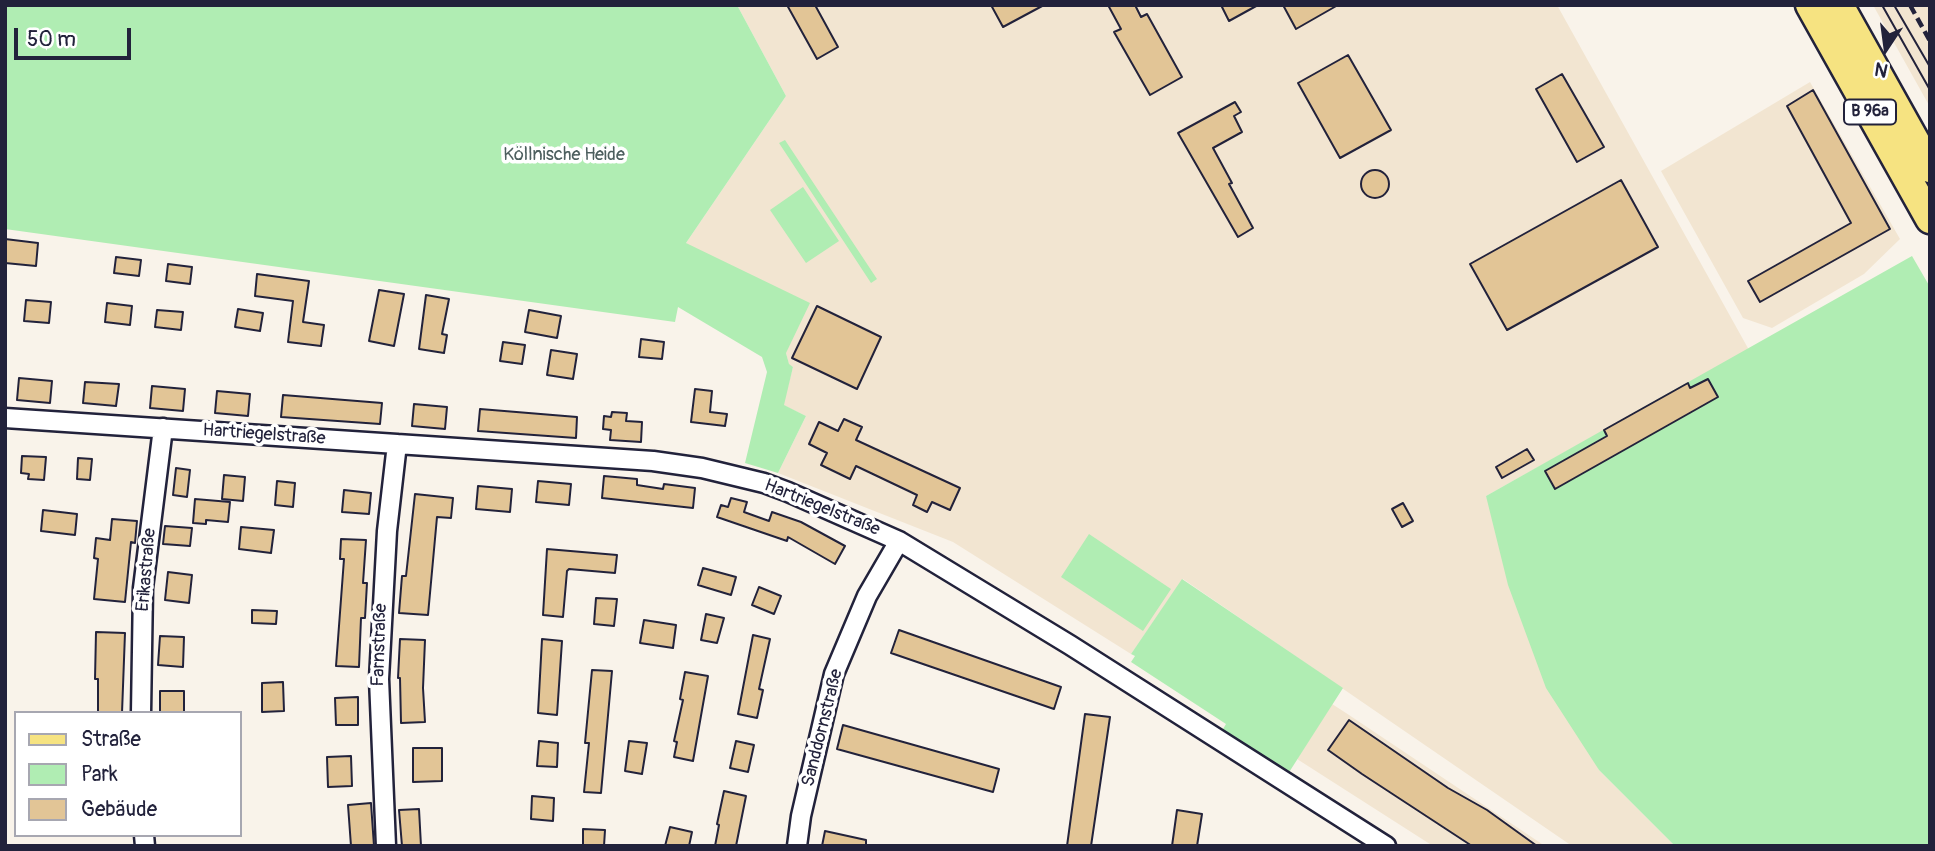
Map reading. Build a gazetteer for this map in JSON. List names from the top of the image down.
{
  "streets": {
    "main road": ["B 96a"],
    "street": [
      "Hartriegelstraße",
      "Erikastraße",
      "Farnstraße",
      "Sanddornstraße"
    ]
  },
  "crossings": [
    ["Hartriegelstraße", "Erikastraße"],
    ["Hartriegelstraße", "Farnstraße"],
    ["Hartriegelstraße", "Sanddornstraße"]
  ],
  "parks": ["Köllnische Heide"],
  "legend": ["Straße", "Park", "Gebäude"],
  "scale_bar": "50 m",
  "north": "bottom"
}
